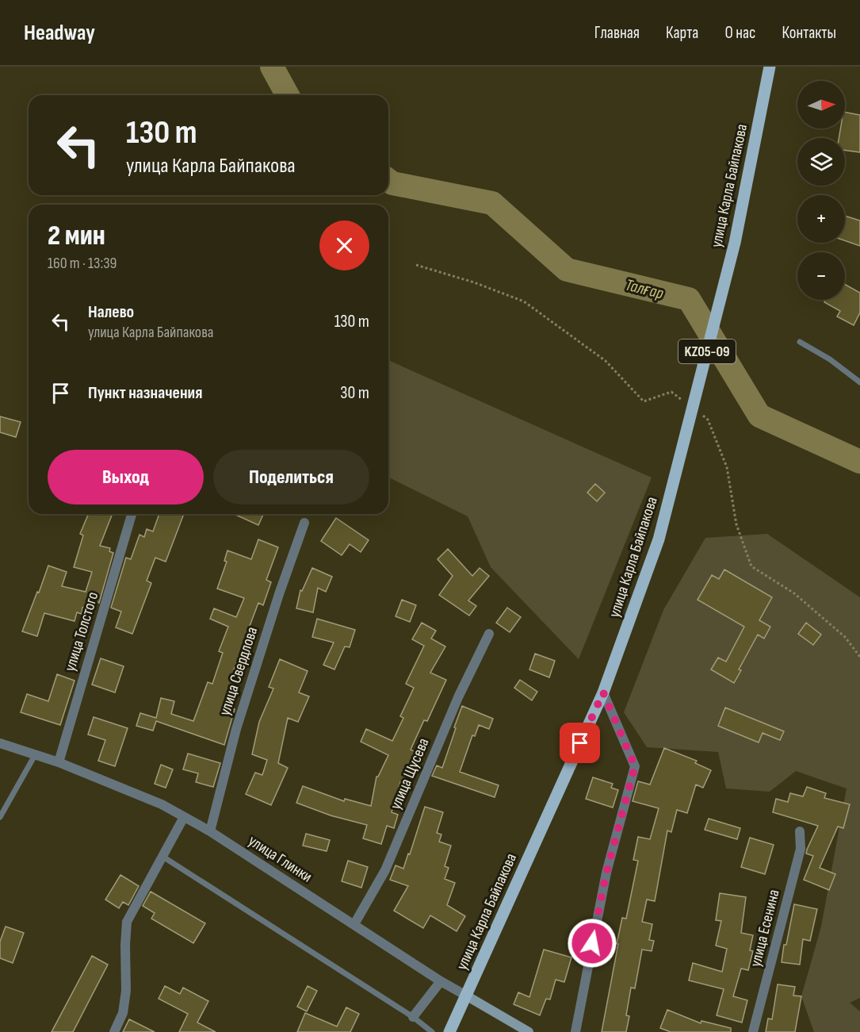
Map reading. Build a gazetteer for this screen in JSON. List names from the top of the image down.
{
  "streets": {
    "main road": ["улица Карла Байпакова", "KZ05-09", "улица Глинки"],
    "street": [
      "улица Толстого",
      "улица Свердлова",
      "улица Щусева",
      "улица Есенина"
    ]
  },
  "crossings": [
    ["улица Карла Байпакова", "улица Глинки"],
    ["улица Толстого", "улица Глинки"],
    ["улица Свердлова", "улица Глинки"],
    ["улица Щусева", "улица Глинки"]
  ],
  "water": ["Талғар"],
  "north": "right",
  "page": {
    "header": "Headway",
    "nav": [
      "Главная",
      "Карта",
      "О нас",
      "Контакты"
    ],
    "map_buttons": ["+", "−"],
    "turn": ["130 m", "улица Карла Байпакова"],
    "heading": ["2 мин", "160 m · 13:39"],
    "list": [
      {
        "name": "Налево",
        "note": "улица Карла Байпакова",
        "value": "130 m"
      },
      {
        "name": "Пункт назначения",
        "value": "30 m"
      }
    ],
    "buttons": ["Выход", "Поделиться"]
  }
}
